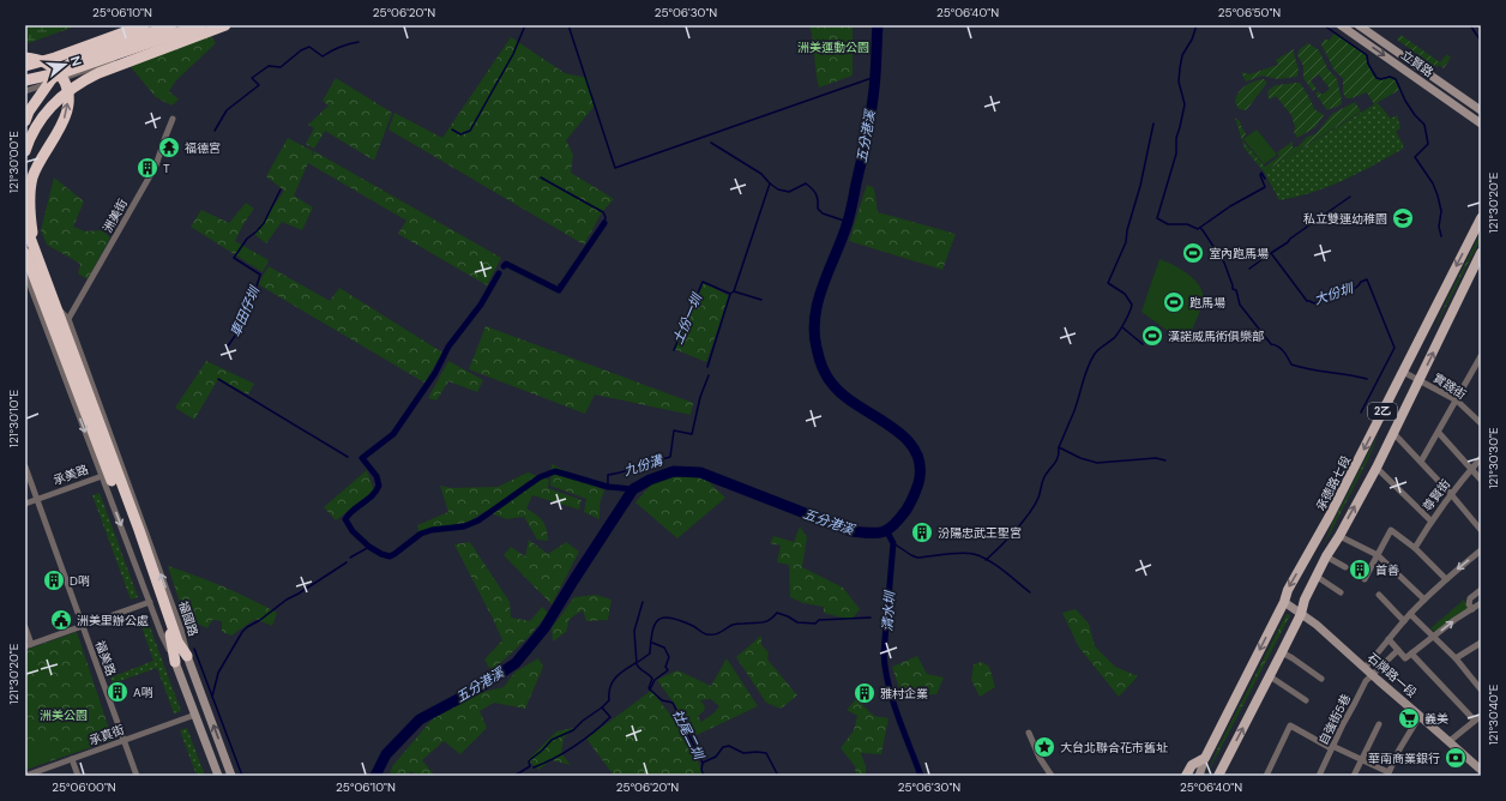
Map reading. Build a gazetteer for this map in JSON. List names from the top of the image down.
{
  "streets": {
    "main road": ["2乙", "承德路七段"],
    "street": [
      "立賢路",
      "洲美街",
      "實踐街",
      "承美路",
      "尊賢街",
      "福國路",
      "福美路",
      "石牌路一段",
      "自強街5巷",
      "承真街"
    ]
  },
  "crossings": [
    ["實踐街", "2乙"],
    ["實踐街", "承德路七段"],
    ["2乙", "承德路七段"],
    ["2乙", "石牌路一段"],
    ["承美路", "福國路"],
    ["承美路", "福美路"],
    ["承德路七段", "石牌路一段"],
    ["福美路", "承真街"],
    ["石牌路一段", "自強街5巷"]
  ],
  "water": [
    "五分港溪",
    "大份圳",
    "車田仔圳",
    "土份一圳",
    "九份溝",
    "清水圳",
    "社尾二圳"
  ],
  "parks": ["洲美運動公園", "洲美公園"],
  "places": {
    "temple": ["福德宮"],
    "building": [
      "T",
      "汾陽忠武王聖宮",
      "首善",
      "D哨",
      "A哨",
      "雅村企業"
    ],
    "school or university": ["私立雙連幼稚園"],
    "sports": ["室內跑馬場", "跑馬場", "漢諾威馬術俱樂部"],
    "public building": ["洲美里辦公處"],
    "supermarket": ["義美"],
    "place": ["大台北聯合花市舊址"],
    "bank": ["華南商業銀行"]
  },
  "north": "right",
  "coordinates": [
    "25°06'10\"N",
    "25°06'20\"N",
    "25°06'30\"N",
    "25°06'40\"N",
    "25°06'50\"N",
    "121°30'00\"E",
    "121°30'20\"E",
    "121°30'10\"E",
    "121°30'30\"E",
    "121°30'40\"E",
    "25°06'00\"N"
  ]
}
